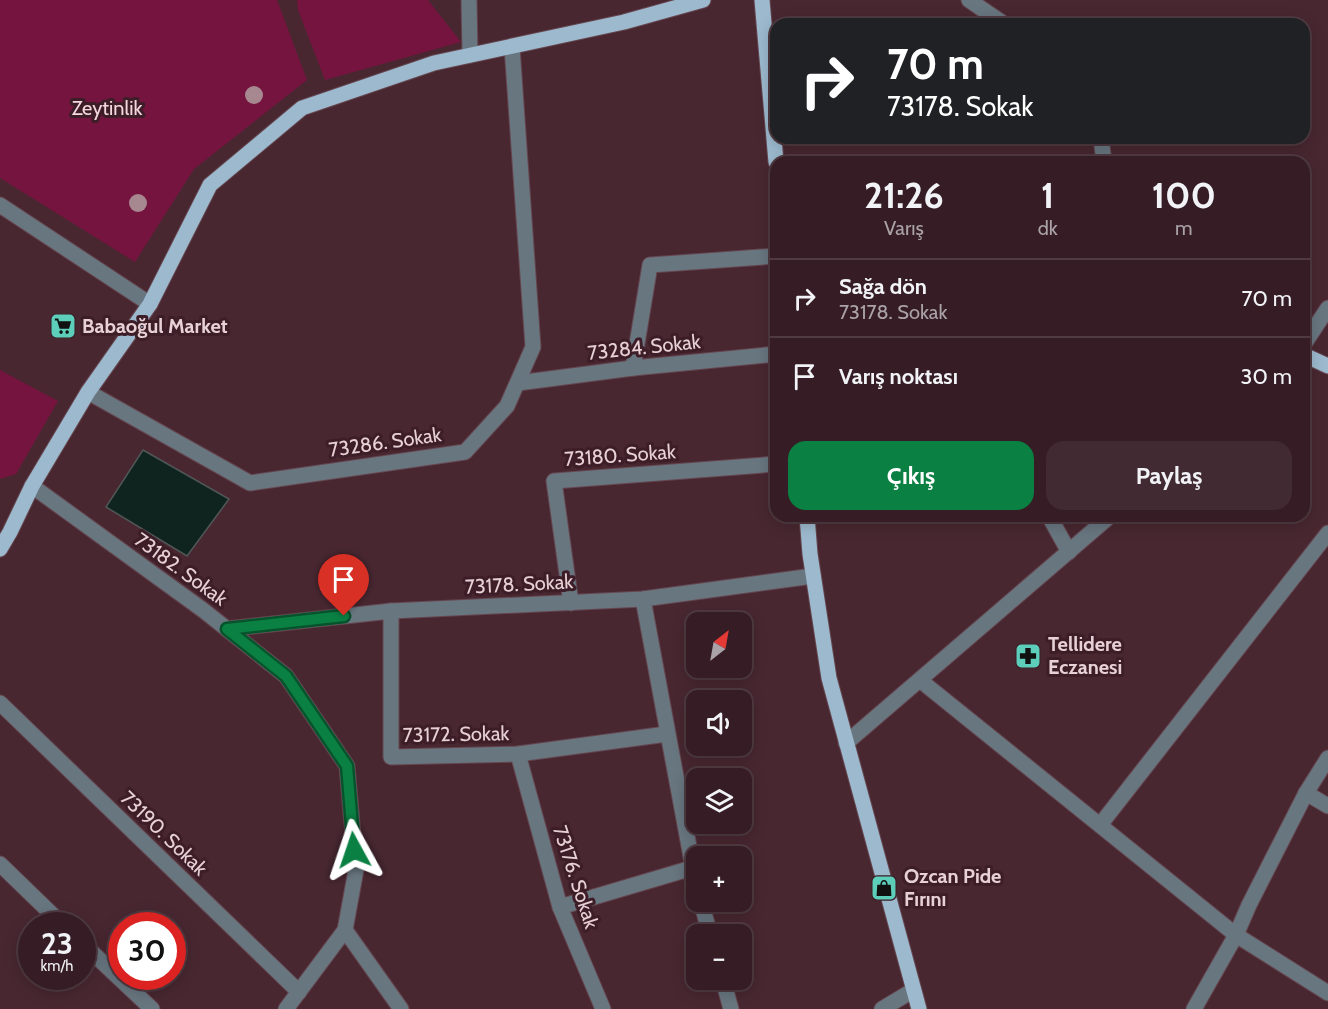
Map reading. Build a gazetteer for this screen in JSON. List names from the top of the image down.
{
  "streets": {
    "street": [
      "73284. Sokak",
      "73286. Sokak",
      "73180. Sokak",
      "73182. Sokak",
      "73178. Sokak",
      "73172. Sokak",
      "73190. Sokak",
      "73176. Sokak"
    ]
  },
  "crossings": [
    ["73284. Sokak", "73286. Sokak"],
    ["73180. Sokak", "73178. Sokak"],
    ["73182. Sokak", "73178. Sokak"],
    ["73178. Sokak", "73172. Sokak"],
    ["73172. Sokak", "73176. Sokak"]
  ],
  "parks": ["Zeytinlik"],
  "places": {
    "supermarket": ["Babaoğul Market"],
    "pharmacy": ["Tellidere Eczanesi"],
    "shop": ["Ozcan Pide Fırını"]
  },
  "north": "top right",
  "page": {
    "turn": ["70 m", "73178. Sokak"],
    "eta": [
      "21:26",
      "Varış",
      "1",
      "dk",
      "100",
      "m"
    ],
    "list": [
      {
        "name": "Sağa dön",
        "note": "73178. Sokak",
        "value": "70 m"
      },
      {
        "name": "Varış noktası",
        "value": "30 m"
      }
    ],
    "buttons": ["Çıkış", "Paylaş"],
    "map_buttons": ["+", "−"],
    "speed": "23 km/h",
    "limit": "30"
  }
}
